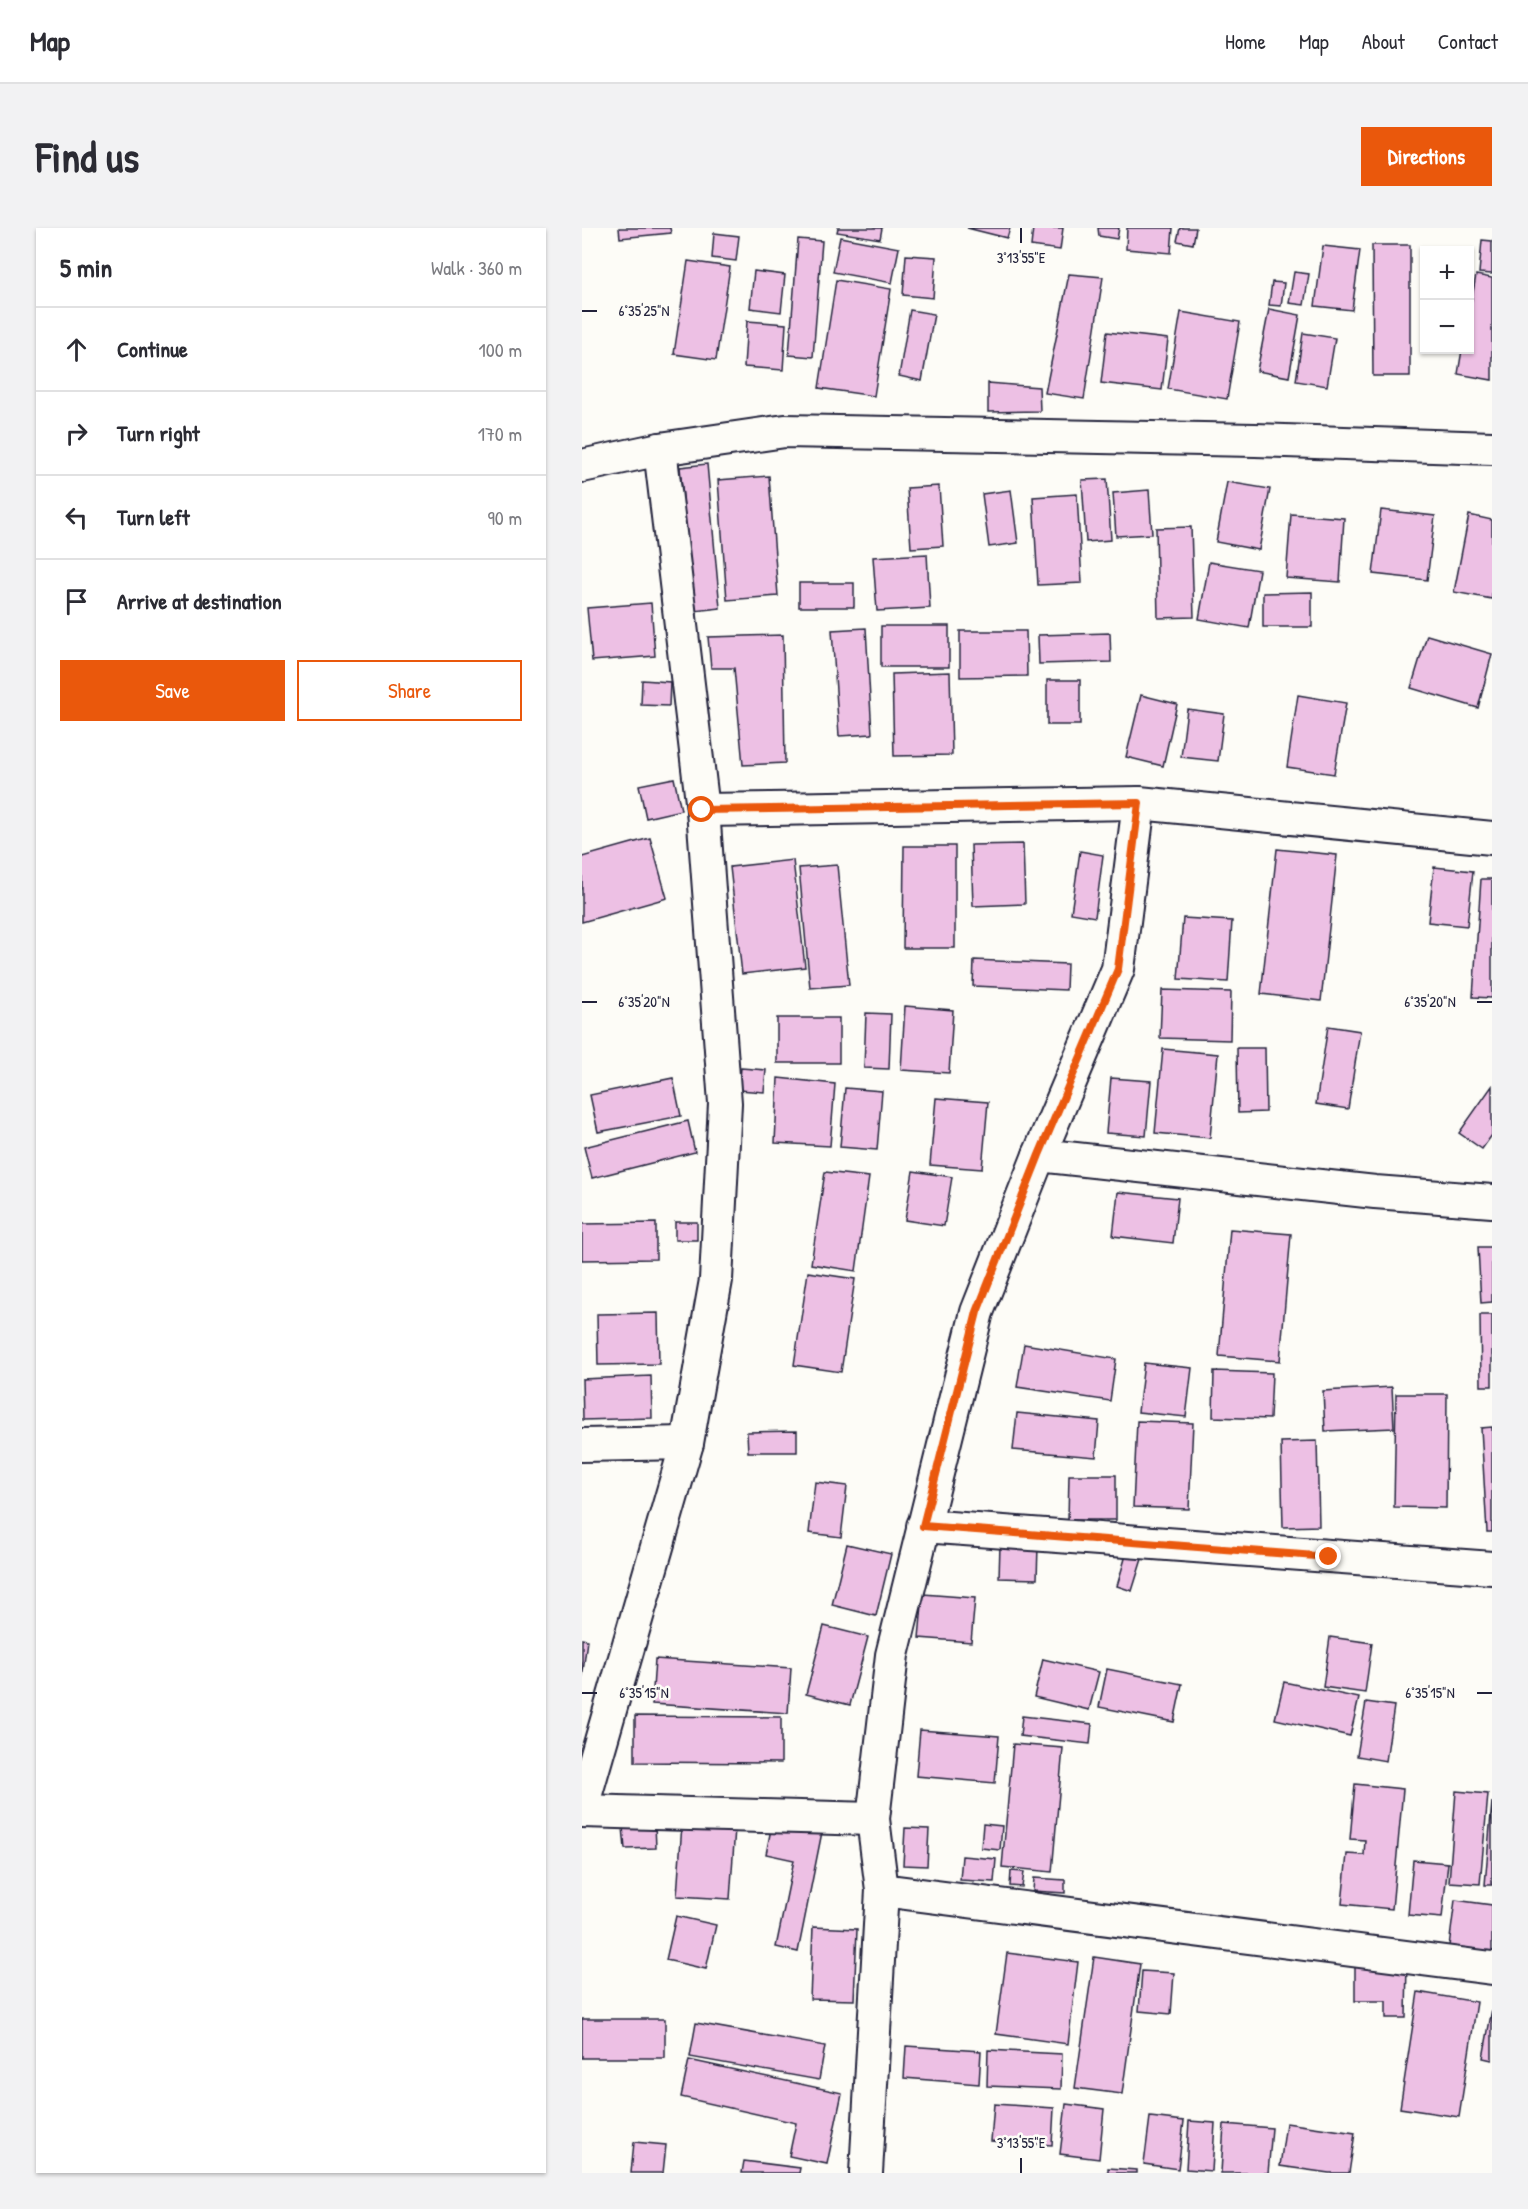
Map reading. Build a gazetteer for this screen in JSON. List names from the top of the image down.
{
  "page": {
    "header": "Map",
    "nav": [
      "Home",
      "Map",
      "About",
      "Contact"
    ],
    "buttons": [
      "Directions",
      ["Save", "Share"]
    ],
    "title": "Find us",
    "heading": ["5 min", "Walk · 360 m"],
    "map_buttons": ["+", "−"],
    "list": [
      ["Continue", "100 m"],
      ["Turn right", "170 m"],
      ["Turn left", "90 m"],
      "Arrive at destination"
    ]
  },
  "coordinates": [
    "3°13'55\"E",
    "6°35'25\"N",
    "6°35'20\"N",
    "6°35'15\"N"
  ]
}
